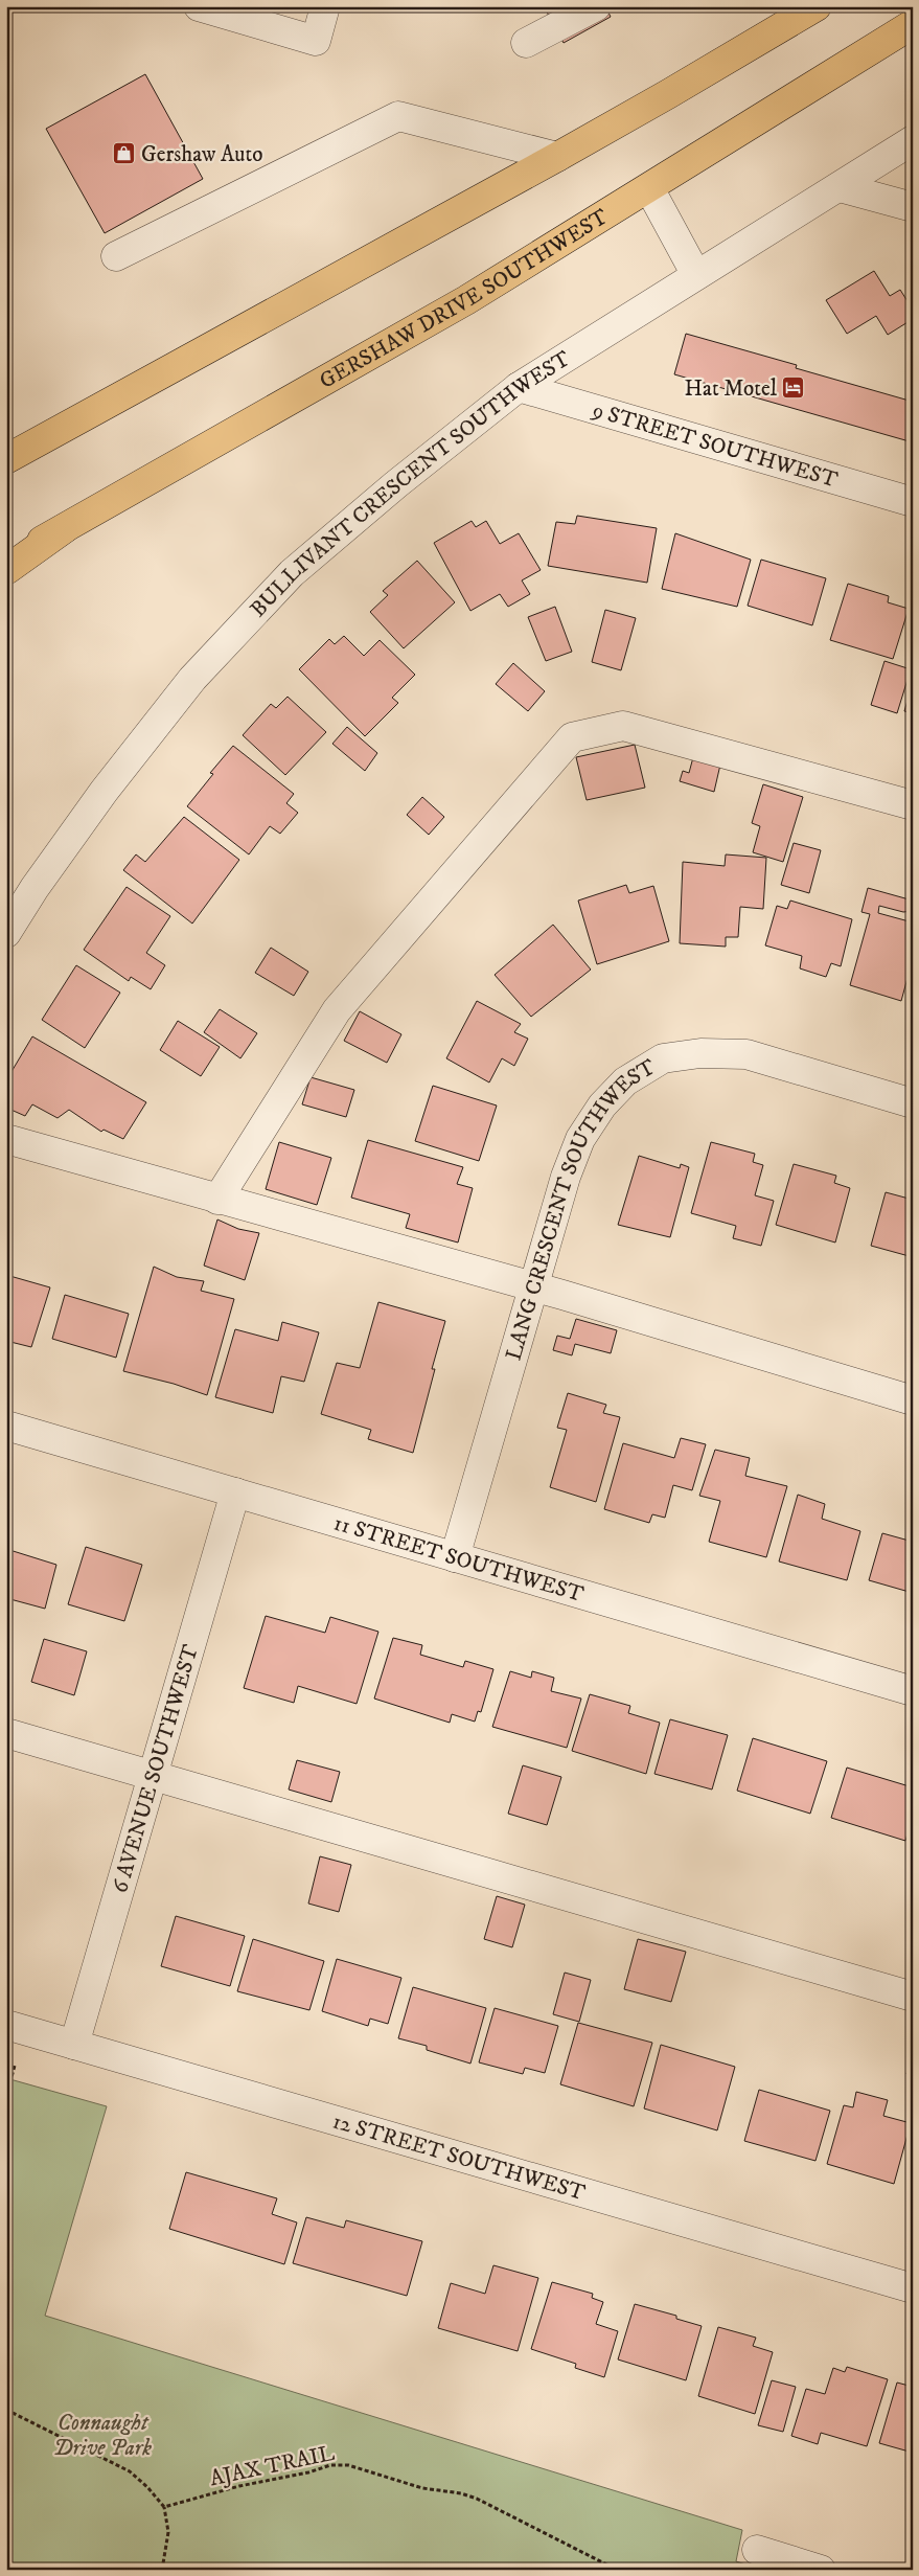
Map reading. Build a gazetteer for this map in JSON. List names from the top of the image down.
{
  "streets": {
    "main road": ["GERSHAW DRIVE SOUTHWEST"],
    "street": [
      "9 STREET SOUTHWEST",
      "BULLIVANT CRESCENT SOUTHWEST",
      "LANG CRESCENT SOUTHWEST",
      "11 STREET SOUTHWEST",
      "6 AVENUE SOUTHWEST",
      "12 STREET SOUTHWEST"
    ],
    "path": ["AJAX TRAIL"]
  },
  "crossings": [
    ["9 STREET SOUTHWEST", "BULLIVANT CRESCENT SOUTHWEST"],
    ["LANG CRESCENT SOUTHWEST", "11 STREET SOUTHWEST"],
    ["11 STREET SOUTHWEST", "6 AVENUE SOUTHWEST"],
    ["6 AVENUE SOUTHWEST", "12 STREET SOUTHWEST"]
  ],
  "parks": ["Connaught Drive Park"],
  "places": {
    "shop": ["Gershaw Auto"],
    "hotel": ["Hat Motel"]
  }
}
